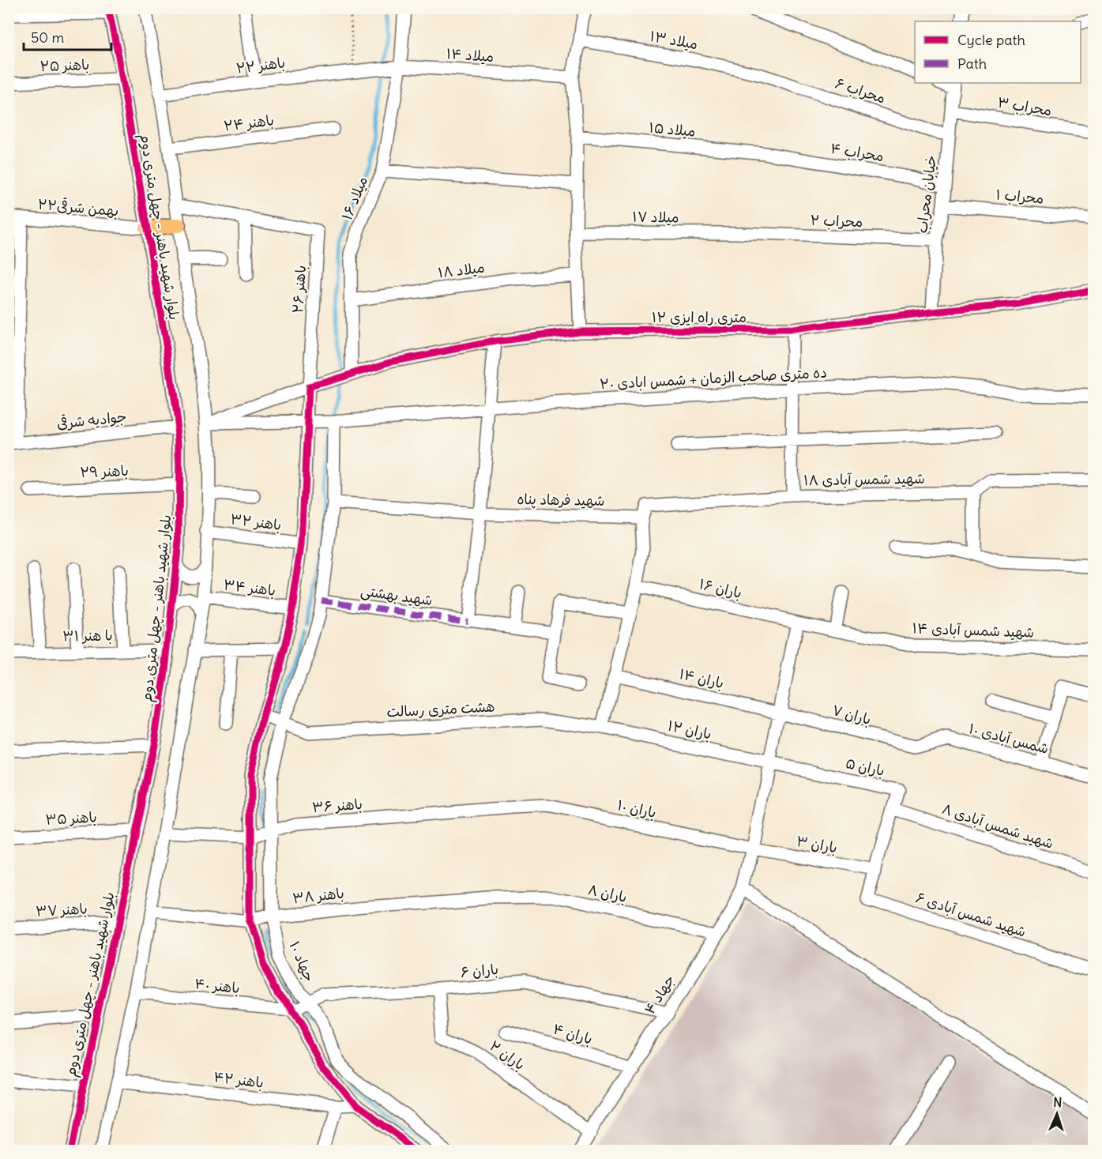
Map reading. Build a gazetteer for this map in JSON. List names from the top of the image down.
{
  "streets": {
    "street": [
      "میلاد ۱۳",
      "میلاد ۱۴",
      "باهنر ۲۵",
      "باهنر ۲۲",
      "محراب ۶",
      "محراب ۳",
      "باهنر ۲۴",
      "میلاد ۱۵",
      "محراب ۴",
      "خیابان محراب",
      "محراب ۱",
      "میلاد ۱۶",
      "۲۲بهمن شرقی",
      "میلاد ۱۷",
      "محراب ۲",
      "بلوار شهید باهنر - چهل متری دوم",
      "میلاد ۱۸",
      "باهنر ۲۶",
      "۱۲ متری راه ایزی",
      "ده متری صاحب الزمان + شمس ابادی ۲۰",
      "جوادیه شرقی",
      "باهنر ۲۹",
      "شهید شمس آبادی ۱۸",
      "شهید فرهاد پناه",
      "باهنر ۳۲",
      "باهنر ۳۴",
      "باران ۱۶",
      "شهید بهشتی",
      "شهید شمس آبادی ۱۴",
      "با هنر ۳۱",
      "باران ۱۴",
      "هشت متری رسالت",
      "باران ۷",
      "باران ۱۲",
      "شمس آبادی ۱۰",
      "باران ۵",
      "باهنر ۳۶",
      "باران ۱۰",
      "باهنر ۳۵",
      "شهید شمس آبادی ۸",
      "باران ۳",
      "باران ۸",
      "باهنر ۳۸",
      "باهنر ۳۷",
      "شهید شمس آبادی ۶",
      "جهاد ۱۰",
      "باران ۶",
      "باهنر ۴۰",
      "جهاد ۴",
      "باران ۴",
      "باران ۲",
      "باهنر ۴۲"
    ]
  },
  "crossings": [
    ["میلاد ۱۳", "محراب ۶"],
    ["میلاد ۱۴", "باهنر ۲۲"],
    ["باهنر ۲۵", "بلوار شهید باهنر - چهل متری دوم"],
    ["باهنر ۲۲", "بلوار شهید باهنر - چهل متری دوم"],
    ["محراب ۶", "خیابان محراب"],
    ["محراب ۳", "خیابان محراب"],
    ["باهنر ۲۴", "بلوار شهید باهنر - چهل متری دوم"],
    ["میلاد ۱۵", "محراب ۴"],
    ["محراب ۴", "خیابان محراب"],
    ["خیابان محراب", "محراب ۱"],
    ["خیابان محراب", "محراب ۲"],
    ["خیابان محراب", "۱۲ متری راه ایزی"],
    ["میلاد ۱۶", "میلاد ۱۸"],
    ["میلاد ۱۶", "۱۲ متری راه ایزی"],
    ["۲۲بهمن شرقی", "بلوار شهید باهنر - چهل متری دوم"],
    ["میلاد ۱۷", "محراب ۲"],
    ["بلوار شهید باهنر - چهل متری دوم", "باهنر ۲۶"],
    ["بلوار شهید باهنر - چهل متری دوم", "ده متری صاحب الزمان + شمس ابادی ۲۰"],
    ["بلوار شهید باهنر - چهل متری دوم", "جوادیه شرقی"],
    ["بلوار شهید باهنر - چهل متری دوم", "باهنر ۲۹"],
    ["بلوار شهید باهنر - چهل متری دوم", "باهنر ۳۲"],
    ["بلوار شهید باهنر - چهل متری دوم", "باهنر ۳۴"],
    ["بلوار شهید باهنر - چهل متری دوم", "با هنر ۳۱"],
    ["بلوار شهید باهنر - چهل متری دوم", "باهنر ۳۶"],
    ["بلوار شهید باهنر - چهل متری دوم", "باهنر ۳۵"],
    ["بلوار شهید باهنر - چهل متری دوم", "باهنر ۳۸"],
    ["بلوار شهید باهنر - چهل متری دوم", "باهنر ۳۷"],
    ["بلوار شهید باهنر - چهل متری دوم", "باهنر ۴۰"],
    ["بلوار شهید باهنر - چهل متری دوم", "باهنر ۴۲"],
    ["باهنر ۲۶", "۱۲ متری راه ایزی"],
    ["ده متری صاحب الزمان + شمس ابادی ۲۰", "جهاد ۱۰"],
    ["شهید شمس آبادی ۱۸", "شهید فرهاد پناه"],
    ["شهید فرهاد پناه", "جهاد ۱۰"],
    ["باران ۱۶", "شهید شمس آبادی ۱۴"],
    ["باران ۱۶", "جهاد ۴"],
    ["شهید بهشتی", "جهاد ۱۰"],
    ["شهید شمس آبادی ۱۴", "جهاد ۴"],
    ["باران ۱۴", "باران ۷"],
    ["باران ۱۴", "جهاد ۴"],
    ["هشت متری رسالت", "باران ۱۲"],
    ["هشت متری رسالت", "جهاد ۱۰"],
    ["باران ۷", "شمس آبادی ۱۰"],
    ["باران ۷", "جهاد ۴"],
    ["باران ۱۲", "باران ۵"],
    ["باران ۱۲", "جهاد ۴"],
    ["باران ۵", "شهید شمس آبادی ۸"],
    ["باران ۵", "باران ۳"],
    ["باران ۵", "شهید شمس آبادی ۶"],
    ["باران ۵", "جهاد ۴"],
    ["باهنر ۳۶", "باران ۱۰"],
    ["باهنر ۳۶", "جهاد ۱۰"],
    ["باران ۱۰", "باران ۳"],
    ["باران ۱۰", "جهاد ۴"],
    ["باران ۳", "شهید شمس آبادی ۶"],
    ["باران ۳", "جهاد ۴"],
    ["باران ۸", "باهنر ۳۸"],
    ["باران ۸", "جهاد ۴"],
    ["باهنر ۳۸", "جهاد ۱۰"],
    ["جهاد ۱۰", "باران ۶"],
    ["جهاد ۱۰", "باهنر ۴۰"],
    ["باران ۶", "باهنر ۴۰"],
    ["باران ۶", "جهاد ۴"],
    ["باران ۶", "باران ۲"],
    ["جهاد ۴", "باران ۴"],
    ["جهاد ۴", "باران ۲"]
  ],
  "legend": ["Cycle path", "Path"],
  "scale_bar": "50 m",
  "north": "top"
}
